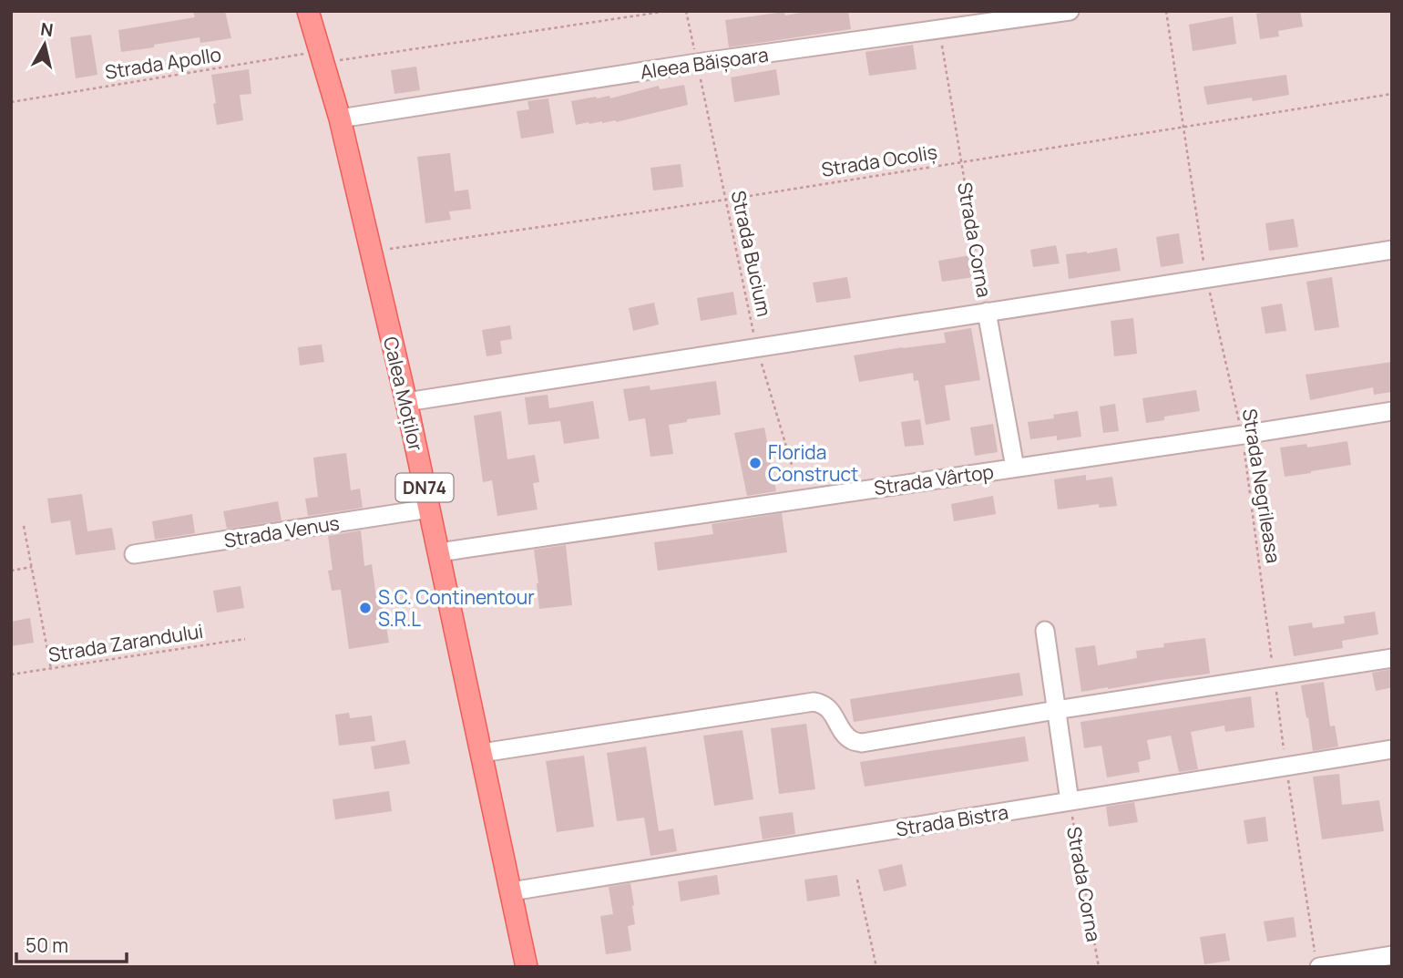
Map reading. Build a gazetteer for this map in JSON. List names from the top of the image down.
{
  "streets": {
    "main road": ["Calea Moților", "DN74"],
    "street": [
      "Aleea Băișoara",
      "Strada Corna",
      "Strada Vârtop",
      "Strada Venus",
      "Strada Bistra"
    ],
    "path": [
      "Strada Apollo",
      "Strada Ocoliș",
      "Strada Bucium",
      "Strada Negrileasa",
      "Strada Zarandului"
    ]
  },
  "crossings": [
    ["Strada Apollo", "Calea Moților"],
    ["Aleea Băișoara", "Strada Corna"],
    ["Aleea Băișoara", "Strada Bucium"],
    ["Aleea Băișoara", "Calea Moților"],
    ["Strada Ocoliș", "Strada Corna"],
    ["Strada Ocoliș", "Strada Bucium"],
    ["Strada Ocoliș", "Calea Moților"],
    ["Strada Ocoliș", "Strada Negrileasa"],
    ["Strada Corna", "Strada Vârtop"],
    ["Strada Corna", "Strada Bistra"],
    ["Strada Bucium", "Strada Vârtop"],
    ["Calea Moților", "Strada Vârtop"],
    ["Calea Moților", "Strada Venus"],
    ["Calea Moților", "Strada Bistra"],
    ["Strada Vârtop", "Strada Negrileasa"],
    ["Strada Negrileasa", "Strada Bistra"]
  ],
  "places": ["Florida Construct", "S.C. Continentour S.R.L"],
  "scale_bar": "50 m",
  "north": "top"
}
